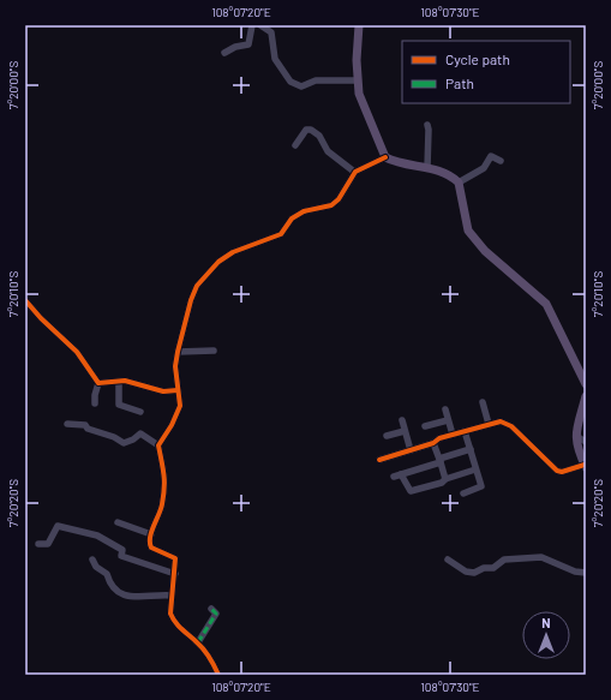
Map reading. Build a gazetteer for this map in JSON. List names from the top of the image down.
{
  "legend": ["Cycle path", "Path"],
  "north": "top",
  "coordinates": [
    "108°07'20\"E",
    "108°07'30\"E",
    "7°20'00\"S",
    "7°20'10\"S",
    "7°20'20\"S"
  ]
}
